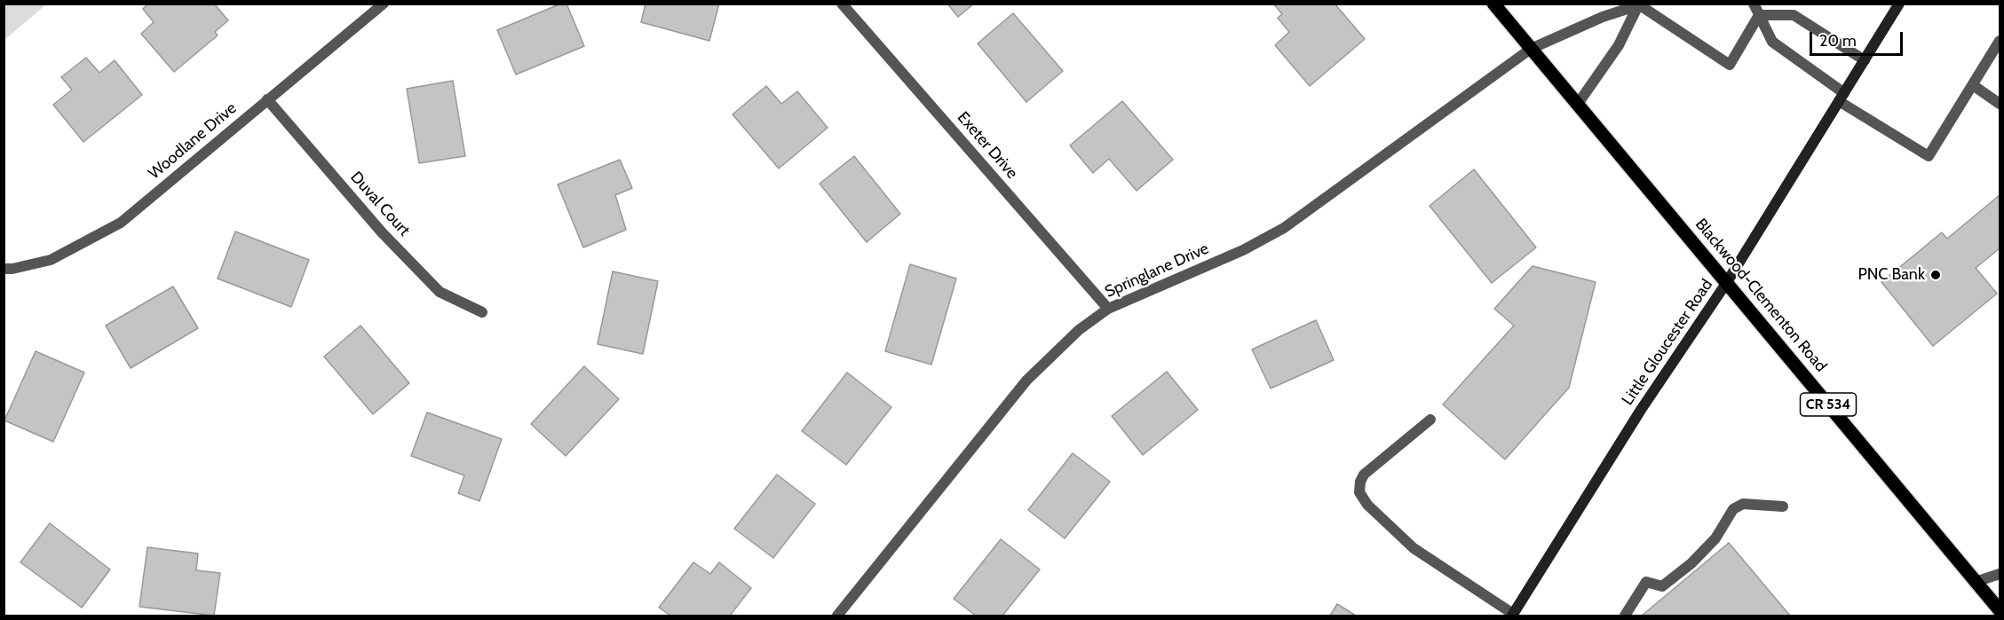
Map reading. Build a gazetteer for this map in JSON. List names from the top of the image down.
{
  "streets": {
    "main road": ["Blackwood-Clementon Road", "CR 534"],
    "street": [
      "Woodlane Drive",
      "Exeter Drive",
      "Duval Court",
      "Springlane Drive",
      "Little Gloucester Road"
    ]
  },
  "crossings": [
    ["Woodlane Drive", "Duval Court"],
    ["Exeter Drive", "Springlane Drive"],
    ["Springlane Drive", "Blackwood-Clementon Road"],
    ["Blackwood-Clementon Road", "Little Gloucester Road"]
  ],
  "places": ["PNC Bank"],
  "scale_bar": "20 m"
}
